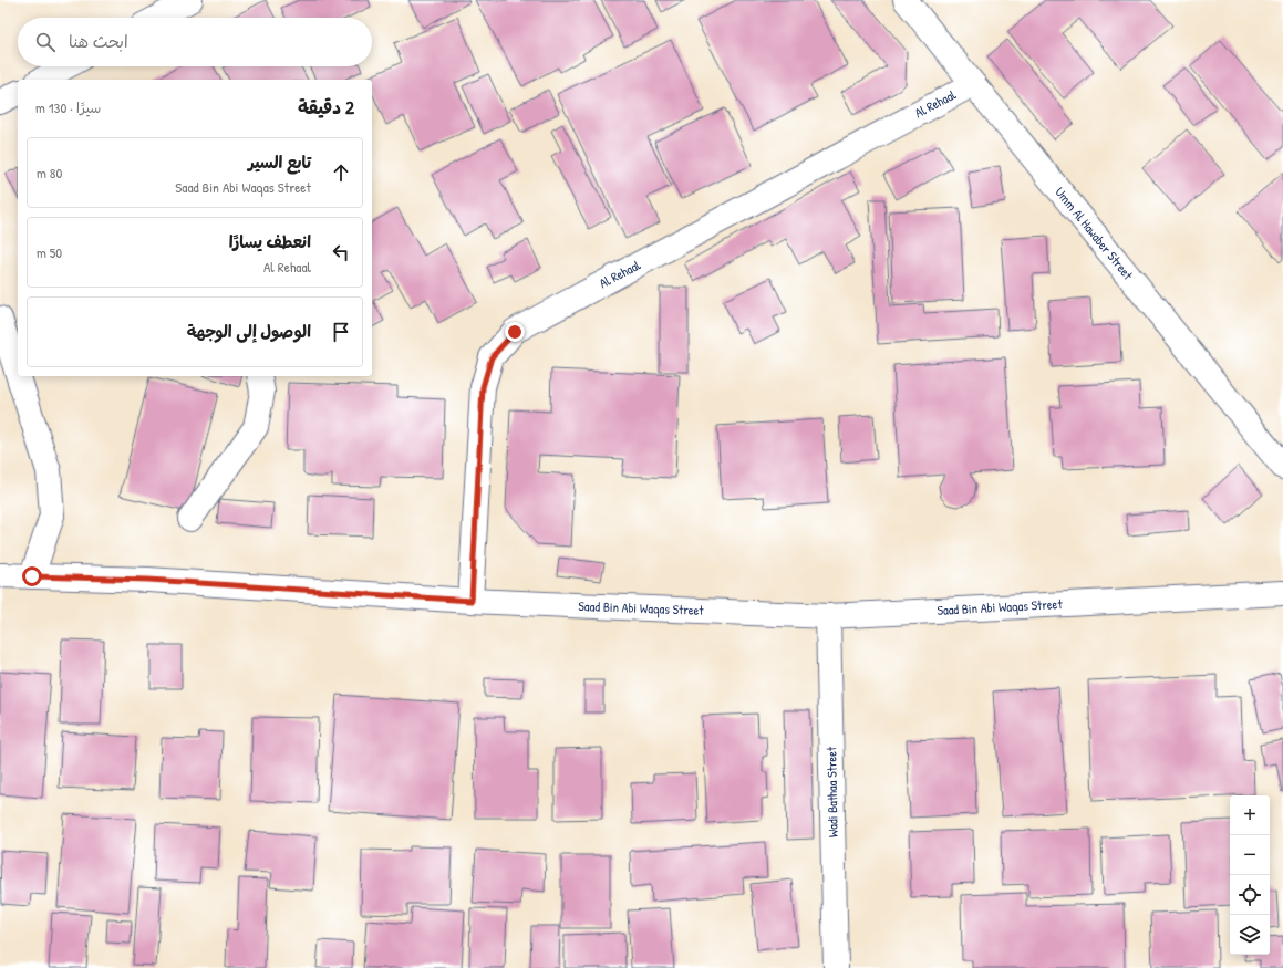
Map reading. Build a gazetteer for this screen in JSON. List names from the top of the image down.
{
  "streets": {
    "street": [
      "Al Rehaal",
      "Umm Al Hawaber Street",
      "Saad Bin Abi Waqas Street",
      "Wadi Bathaa Street"
    ]
  },
  "crossings": [
    ["Al Rehaal", "Umm Al Hawaber Street"],
    ["Al Rehaal", "Saad Bin Abi Waqas Street"],
    ["Saad Bin Abi Waqas Street", "Wadi Bathaa Street"]
  ],
  "page": {
    "search": "ابحث هنا",
    "heading": ["2 دقيقة", "سيرًا · 130 m"],
    "list": [
      ["تابع السير", "Saad Bin Abi Waqas Street", "80 m"],
      ["انعطف يسارًا", "Al Rehaal", "50 m"],
      "الوصول إلى الوجهة"
    ],
    "map_buttons": ["+", "−"]
  }
}
